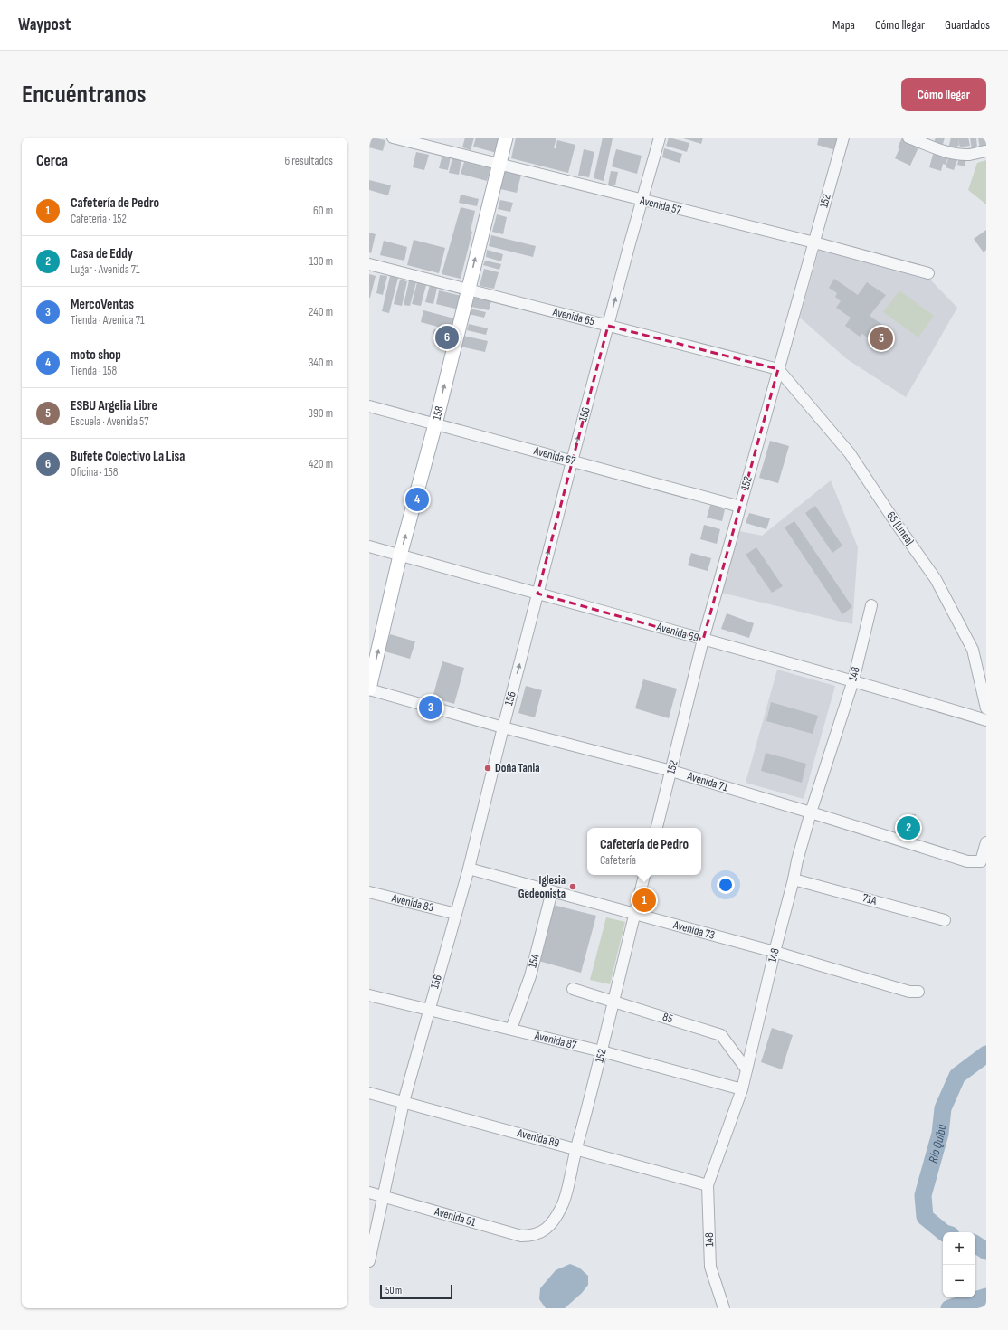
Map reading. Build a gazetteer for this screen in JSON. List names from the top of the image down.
{
  "streets": {
    "main road": ["158"],
    "street": [
      "152",
      "Avenida 57",
      "Avenida 65",
      "156",
      "Avenida 67",
      "65 (Línea)",
      "Avenida 69",
      "148",
      "Avenida 71",
      "71A",
      "Avenida 83",
      "Avenida 73",
      "154",
      "85",
      "Avenida 87",
      "Avenida 89",
      "Avenida 91"
    ]
  },
  "crossings": [
    ["152", "Avenida 57"],
    ["152", "Avenida 65"],
    ["152", "Avenida 67"],
    ["152", "65 (Línea)"],
    ["152", "Avenida 69"],
    ["152", "Avenida 71"],
    ["152", "Avenida 73"],
    ["152", "85"],
    ["152", "Avenida 87"],
    ["152", "Avenida 89"],
    ["152", "Avenida 91"],
    ["Avenida 57", "158"],
    ["Avenida 57", "156"],
    ["Avenida 65", "158"],
    ["Avenida 65", "156"],
    ["Avenida 65", "65 (Línea)"],
    ["158", "Avenida 67"],
    ["158", "Avenida 69"],
    ["158", "Avenida 71"],
    ["156", "Avenida 67"],
    ["156", "Avenida 69"],
    ["156", "Avenida 71"],
    ["156", "Avenida 83"],
    ["156", "Avenida 73"],
    ["156", "Avenida 87"],
    ["156", "Avenida 89"],
    ["156", "Avenida 91"],
    ["Avenida 69", "148"],
    ["148", "Avenida 71"],
    ["148", "71A"],
    ["148", "Avenida 73"],
    ["148", "85"],
    ["148", "Avenida 87"],
    ["148", "Avenida 89"],
    ["Avenida 73", "154"],
    ["154", "Avenida 87"]
  ],
  "one_way": ["158", "156"],
  "water": ["Río Quibú"],
  "places": ["Doña Tania", "Iglesia Gedeonista"],
  "scale_bar": "50 m",
  "page": {
    "header": "Waypost",
    "nav": ["Mapa", "Cómo llegar", "Guardados"],
    "buttons": "Cómo llegar",
    "title": "Encuéntranos",
    "heading": ["Cerca", "6 resultados"],
    "list": [
      {
        "mark": "1",
        "name": "Cafetería de Pedro",
        "note": "Cafetería · 152",
        "value": "60 m"
      },
      {
        "mark": "2",
        "name": "Casa de Eddy",
        "note": "Lugar · Avenida 71",
        "value": "130 m"
      },
      {
        "mark": "3",
        "name": "MercoVentas",
        "note": "Tienda · Avenida 71",
        "value": "240 m"
      },
      {
        "mark": "4",
        "name": "moto shop",
        "note": "Tienda · 158",
        "value": "340 m"
      },
      {
        "mark": "5",
        "name": "ESBU Argelia Libre",
        "note": "Escuela · Avenida 57",
        "value": "390 m"
      },
      {
        "mark": "6",
        "name": "Bufete Colectivo La Lisa",
        "note": "Oficina · 158",
        "value": "420 m"
      }
    ],
    "pins": [
      "6",
      "5",
      "4",
      "3",
      "2",
      "1"
    ],
    "popup": ["Cafetería de Pedro", "Cafetería"],
    "map_buttons": ["+", "−"],
    "scale": "50 m"
  }
}
